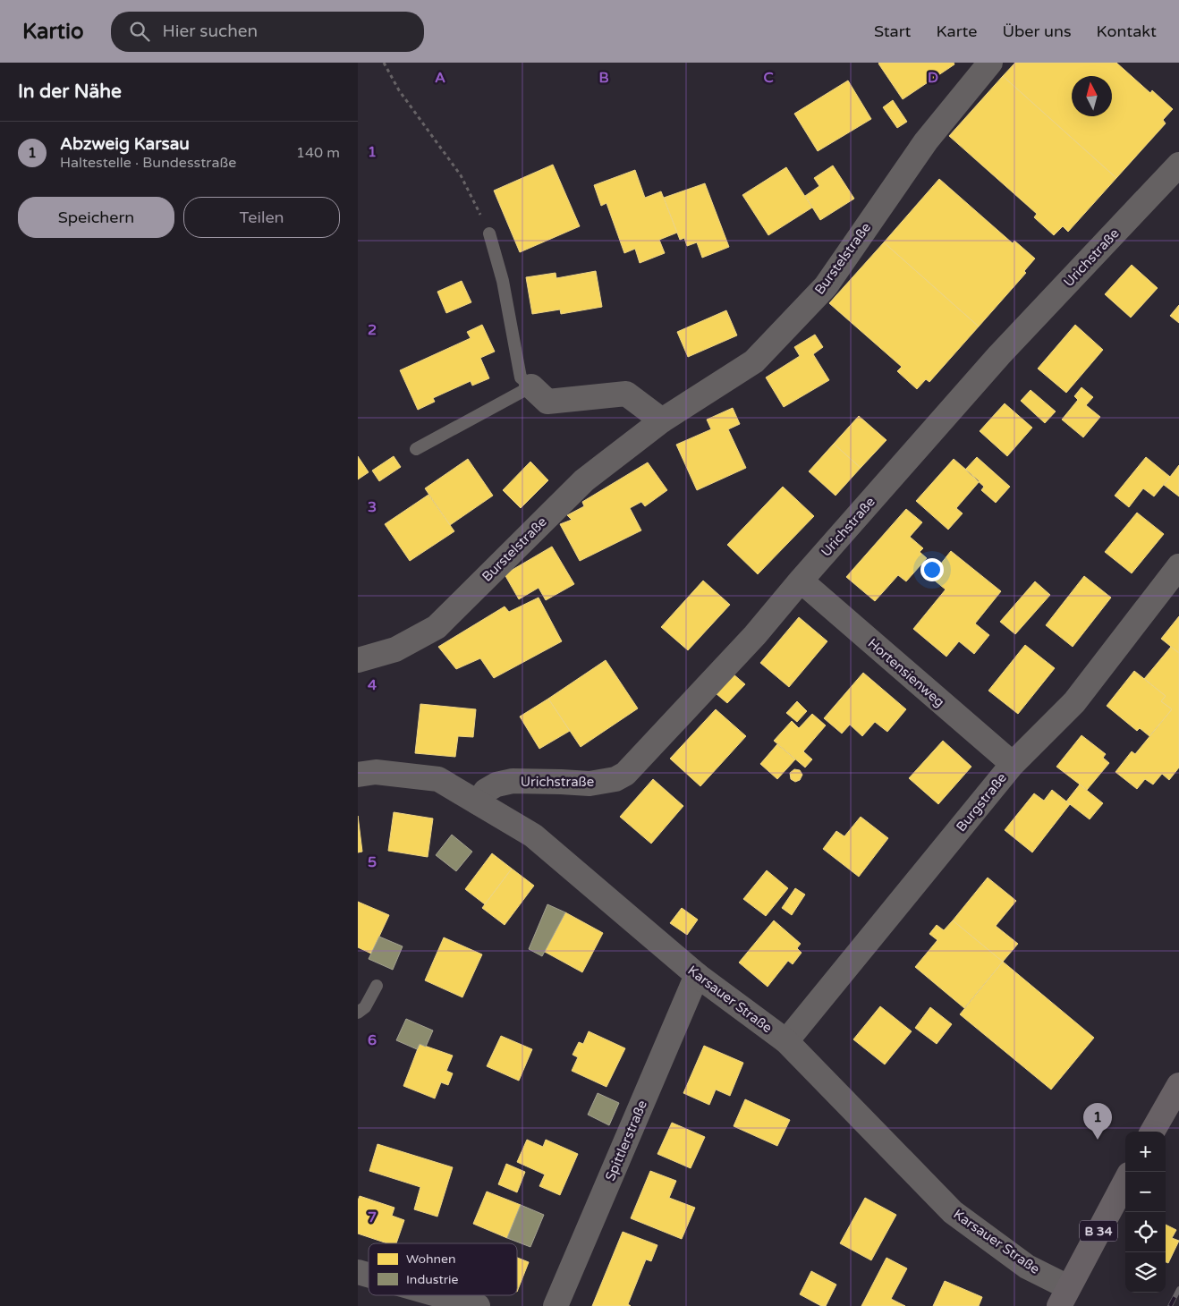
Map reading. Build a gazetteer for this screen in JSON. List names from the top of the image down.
{
  "streets": {
    "main road": ["B 34"],
    "street": [
      "Urichstraße",
      "Burstelstraße",
      "Hortensienweg",
      "Burgstraße",
      "Karsauer Straße",
      "Spittlerstraße"
    ]
  },
  "crossings": [
    ["Urichstraße", "Hortensienweg"],
    ["Urichstraße", "Karsauer Straße"],
    ["Hortensienweg", "Burgstraße"],
    ["Burgstraße", "Karsauer Straße"],
    ["Karsauer Straße", "Spittlerstraße"],
    ["Karsauer Straße", "B 34"]
  ],
  "legend": ["Wohnen", "Industrie"],
  "north": "top",
  "page": {
    "header": "Kartio",
    "search": "Hier suchen",
    "nav": [
      "Start",
      "Karte",
      "Über uns",
      "Kontakt"
    ],
    "heading": "In der Nähe",
    "list": [
      {
        "mark": "1",
        "name": "Abzweig Karsau",
        "note": "Haltestelle · Bundesstraße",
        "value": "140 m"
      }
    ],
    "buttons": ["Speichern", "Teilen"],
    "pins": "1",
    "map_buttons": ["+", "−"]
  },
  "grid": {
    "columns": [
      "A",
      "B",
      "C",
      "D"
    ],
    "rows": [
      "1",
      "2",
      "3",
      "4",
      "5",
      "6",
      "7"
    ]
  }
}
